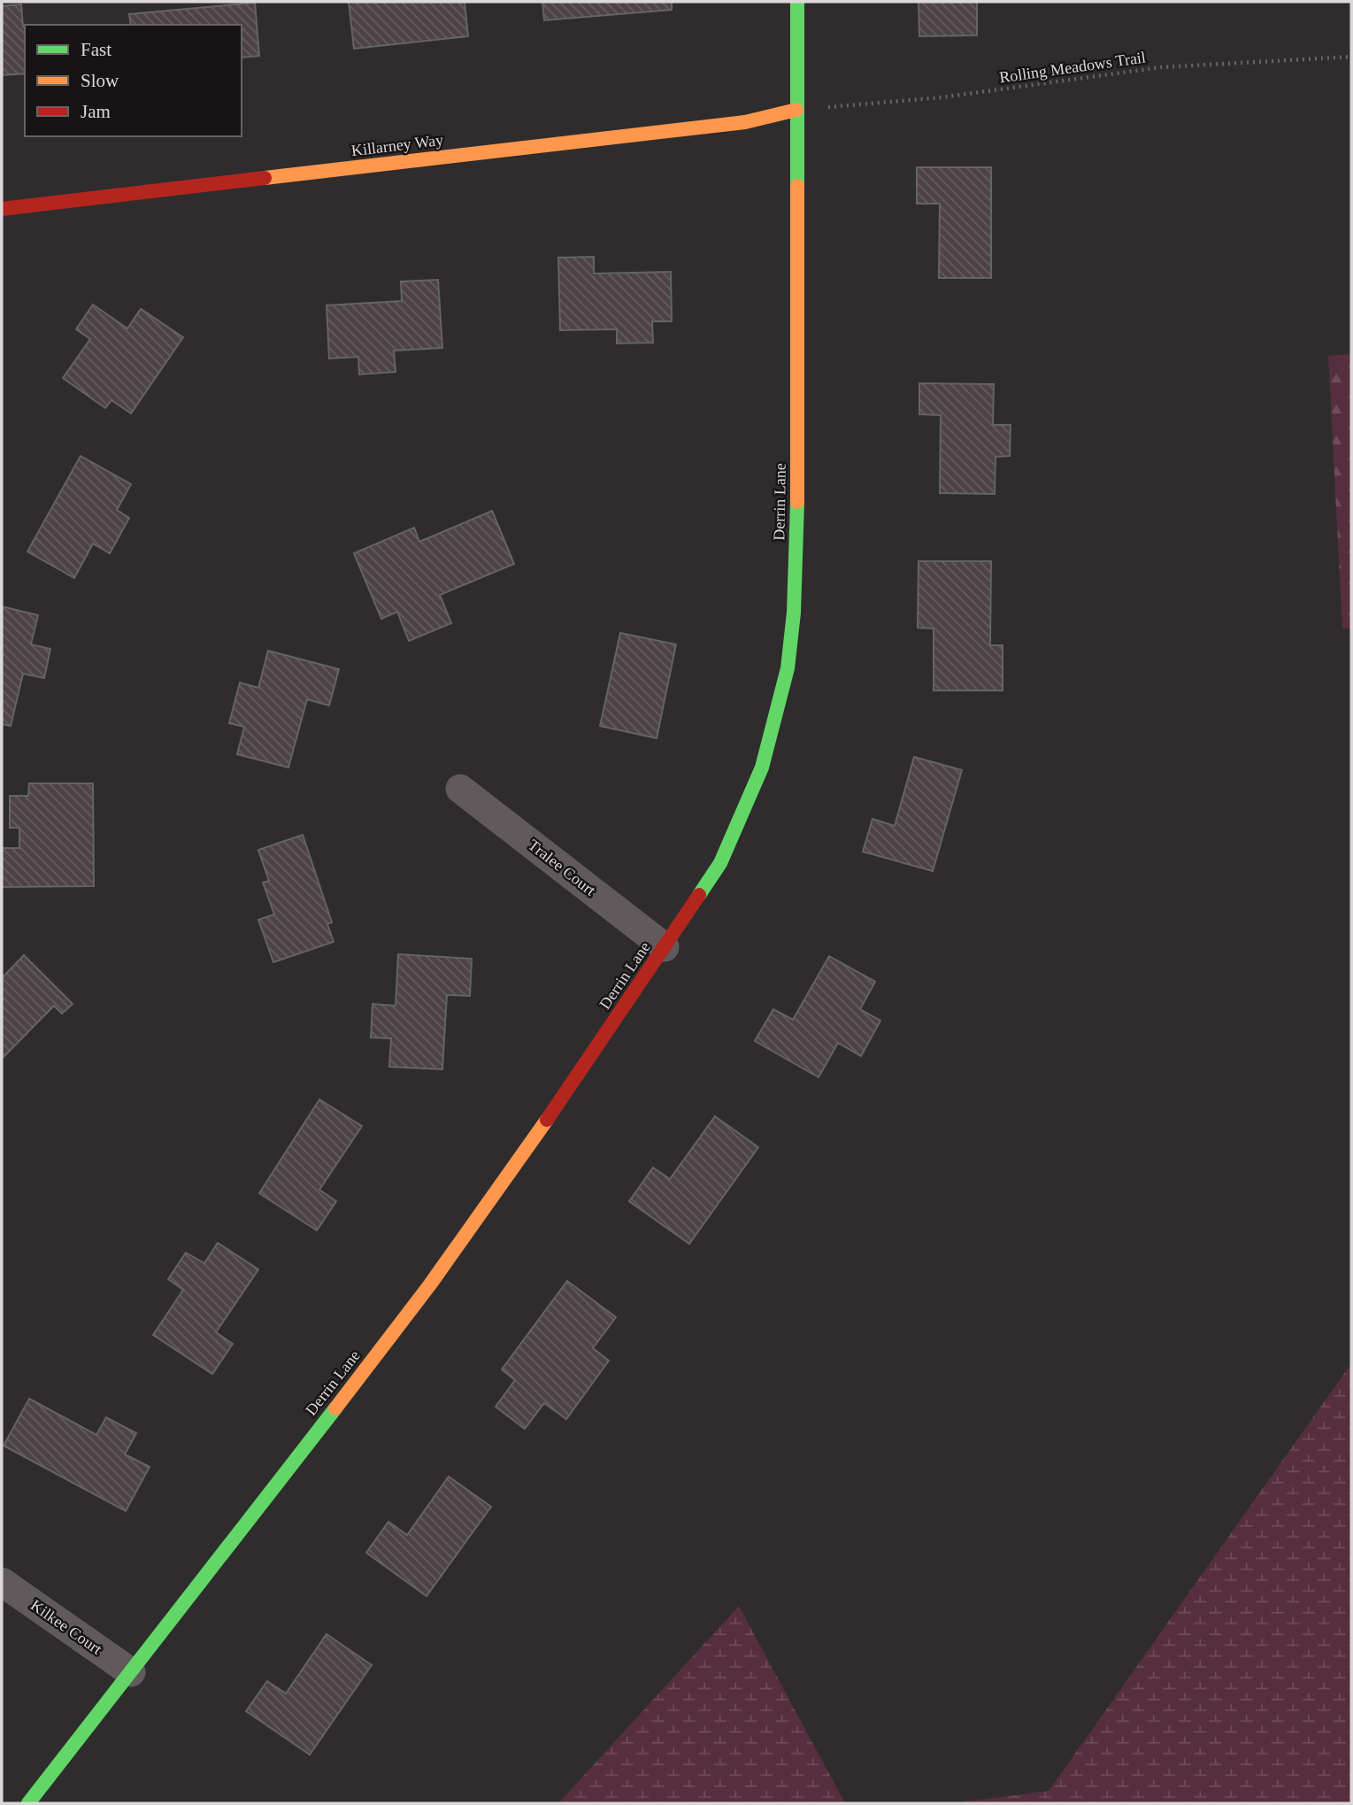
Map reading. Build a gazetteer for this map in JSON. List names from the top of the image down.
{
  "streets": {
    "street": [
      "Killarney Way",
      "Derrin Lane",
      "Tralee Court",
      "Kilkee Court"
    ],
    "path": ["Rolling Meadows Trail"]
  },
  "crossings": [
    ["Rolling Meadows Trail", "Killarney Way"],
    ["Rolling Meadows Trail", "Derrin Lane"],
    ["Killarney Way", "Derrin Lane"],
    ["Derrin Lane", "Tralee Court"],
    ["Derrin Lane", "Kilkee Court"]
  ],
  "legend": ["Fast", "Slow", "Jam"]
}
